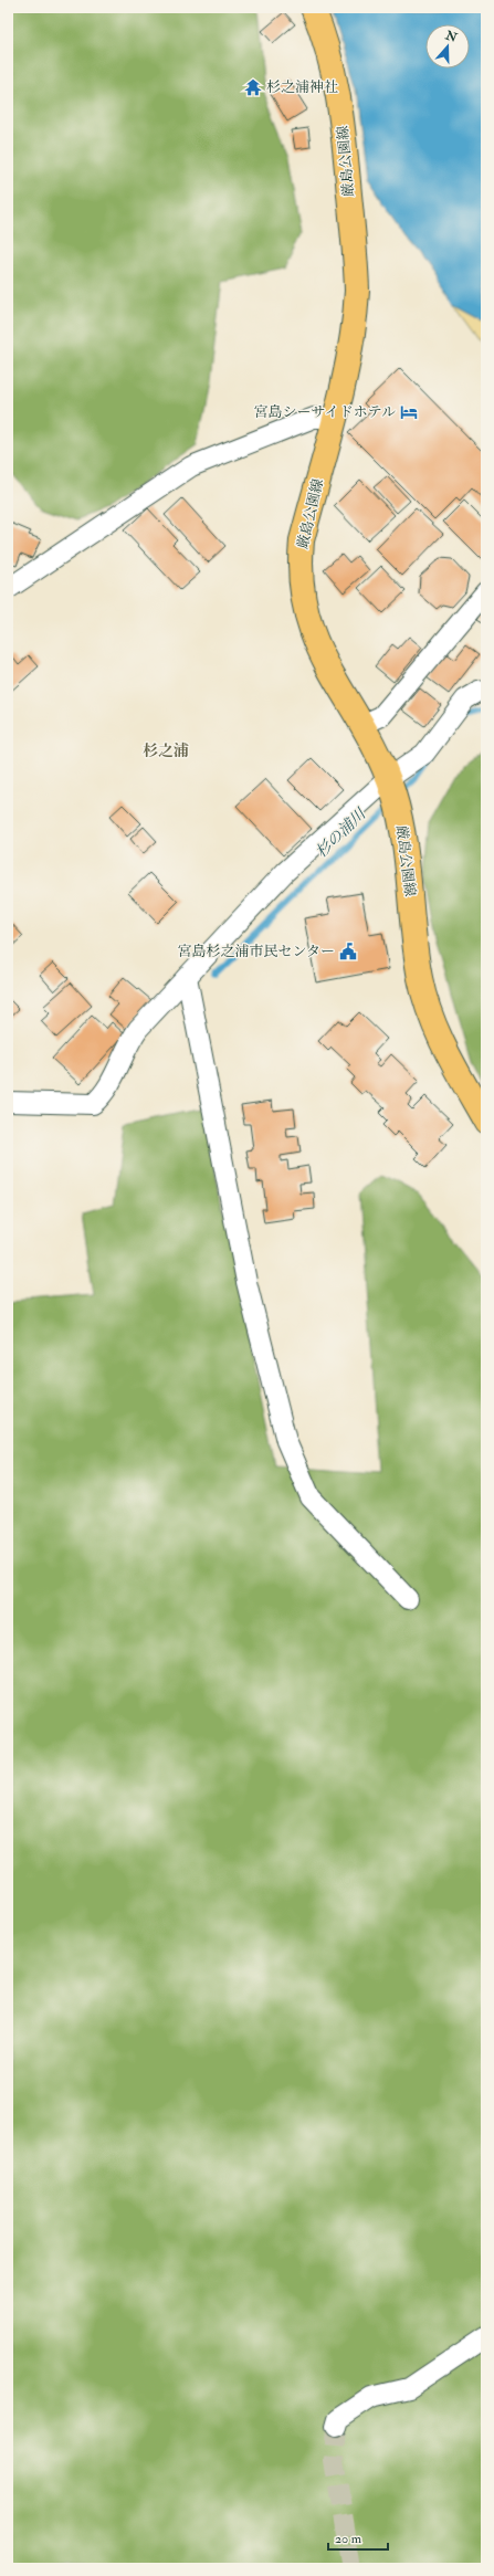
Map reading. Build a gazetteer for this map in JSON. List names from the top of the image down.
{
  "streets": {
    "main road": ["厳島公園線"]
  },
  "districts": ["杉之浦"],
  "water": ["杉の浦川"],
  "places": {
    "temple": ["杉之浦神社"],
    "hotel": ["宮島シーサイドホテル"],
    "public building": ["宮島杉之浦市民センター"]
  },
  "scale_bar": "20 m",
  "north": "top"
}
